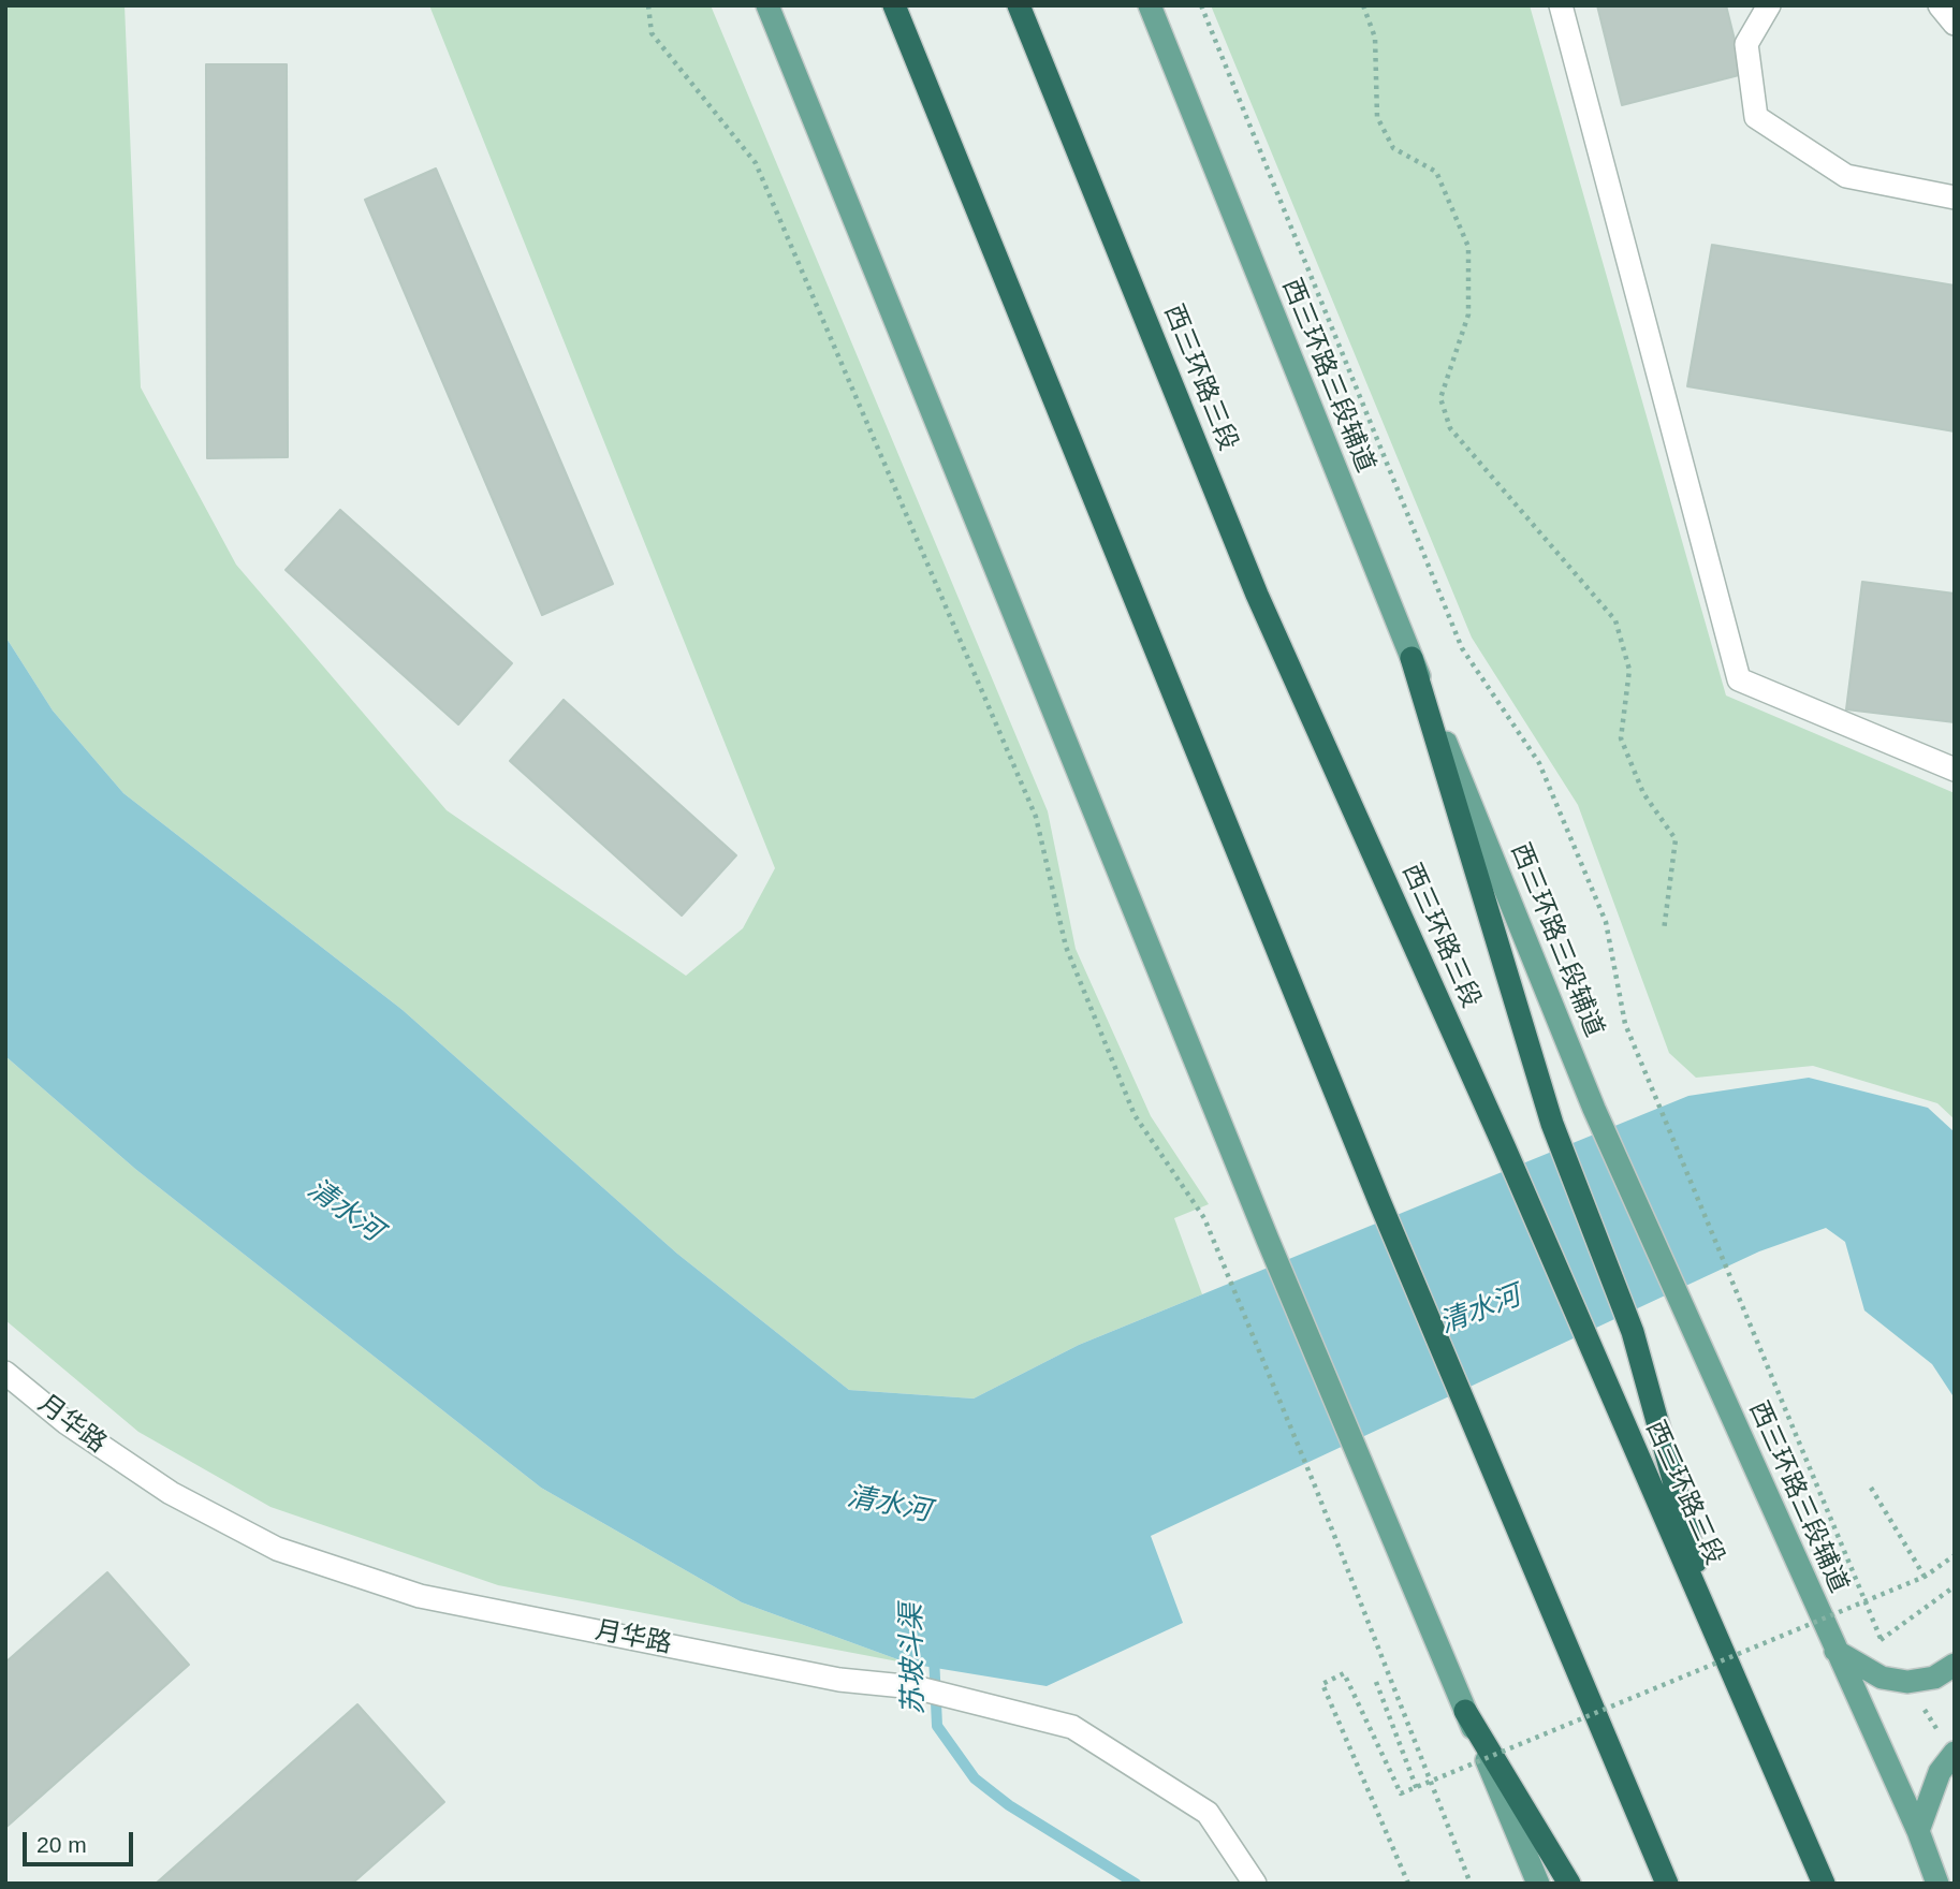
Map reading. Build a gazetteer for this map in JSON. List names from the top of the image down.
{
  "streets": {
    "highway": ["西三环路三段"],
    "main road": ["西三环路三段辅道"],
    "street": ["月华路"]
  },
  "water": ["清水河", "苏坡斗渠"],
  "scale_bar": "20 m"
}
